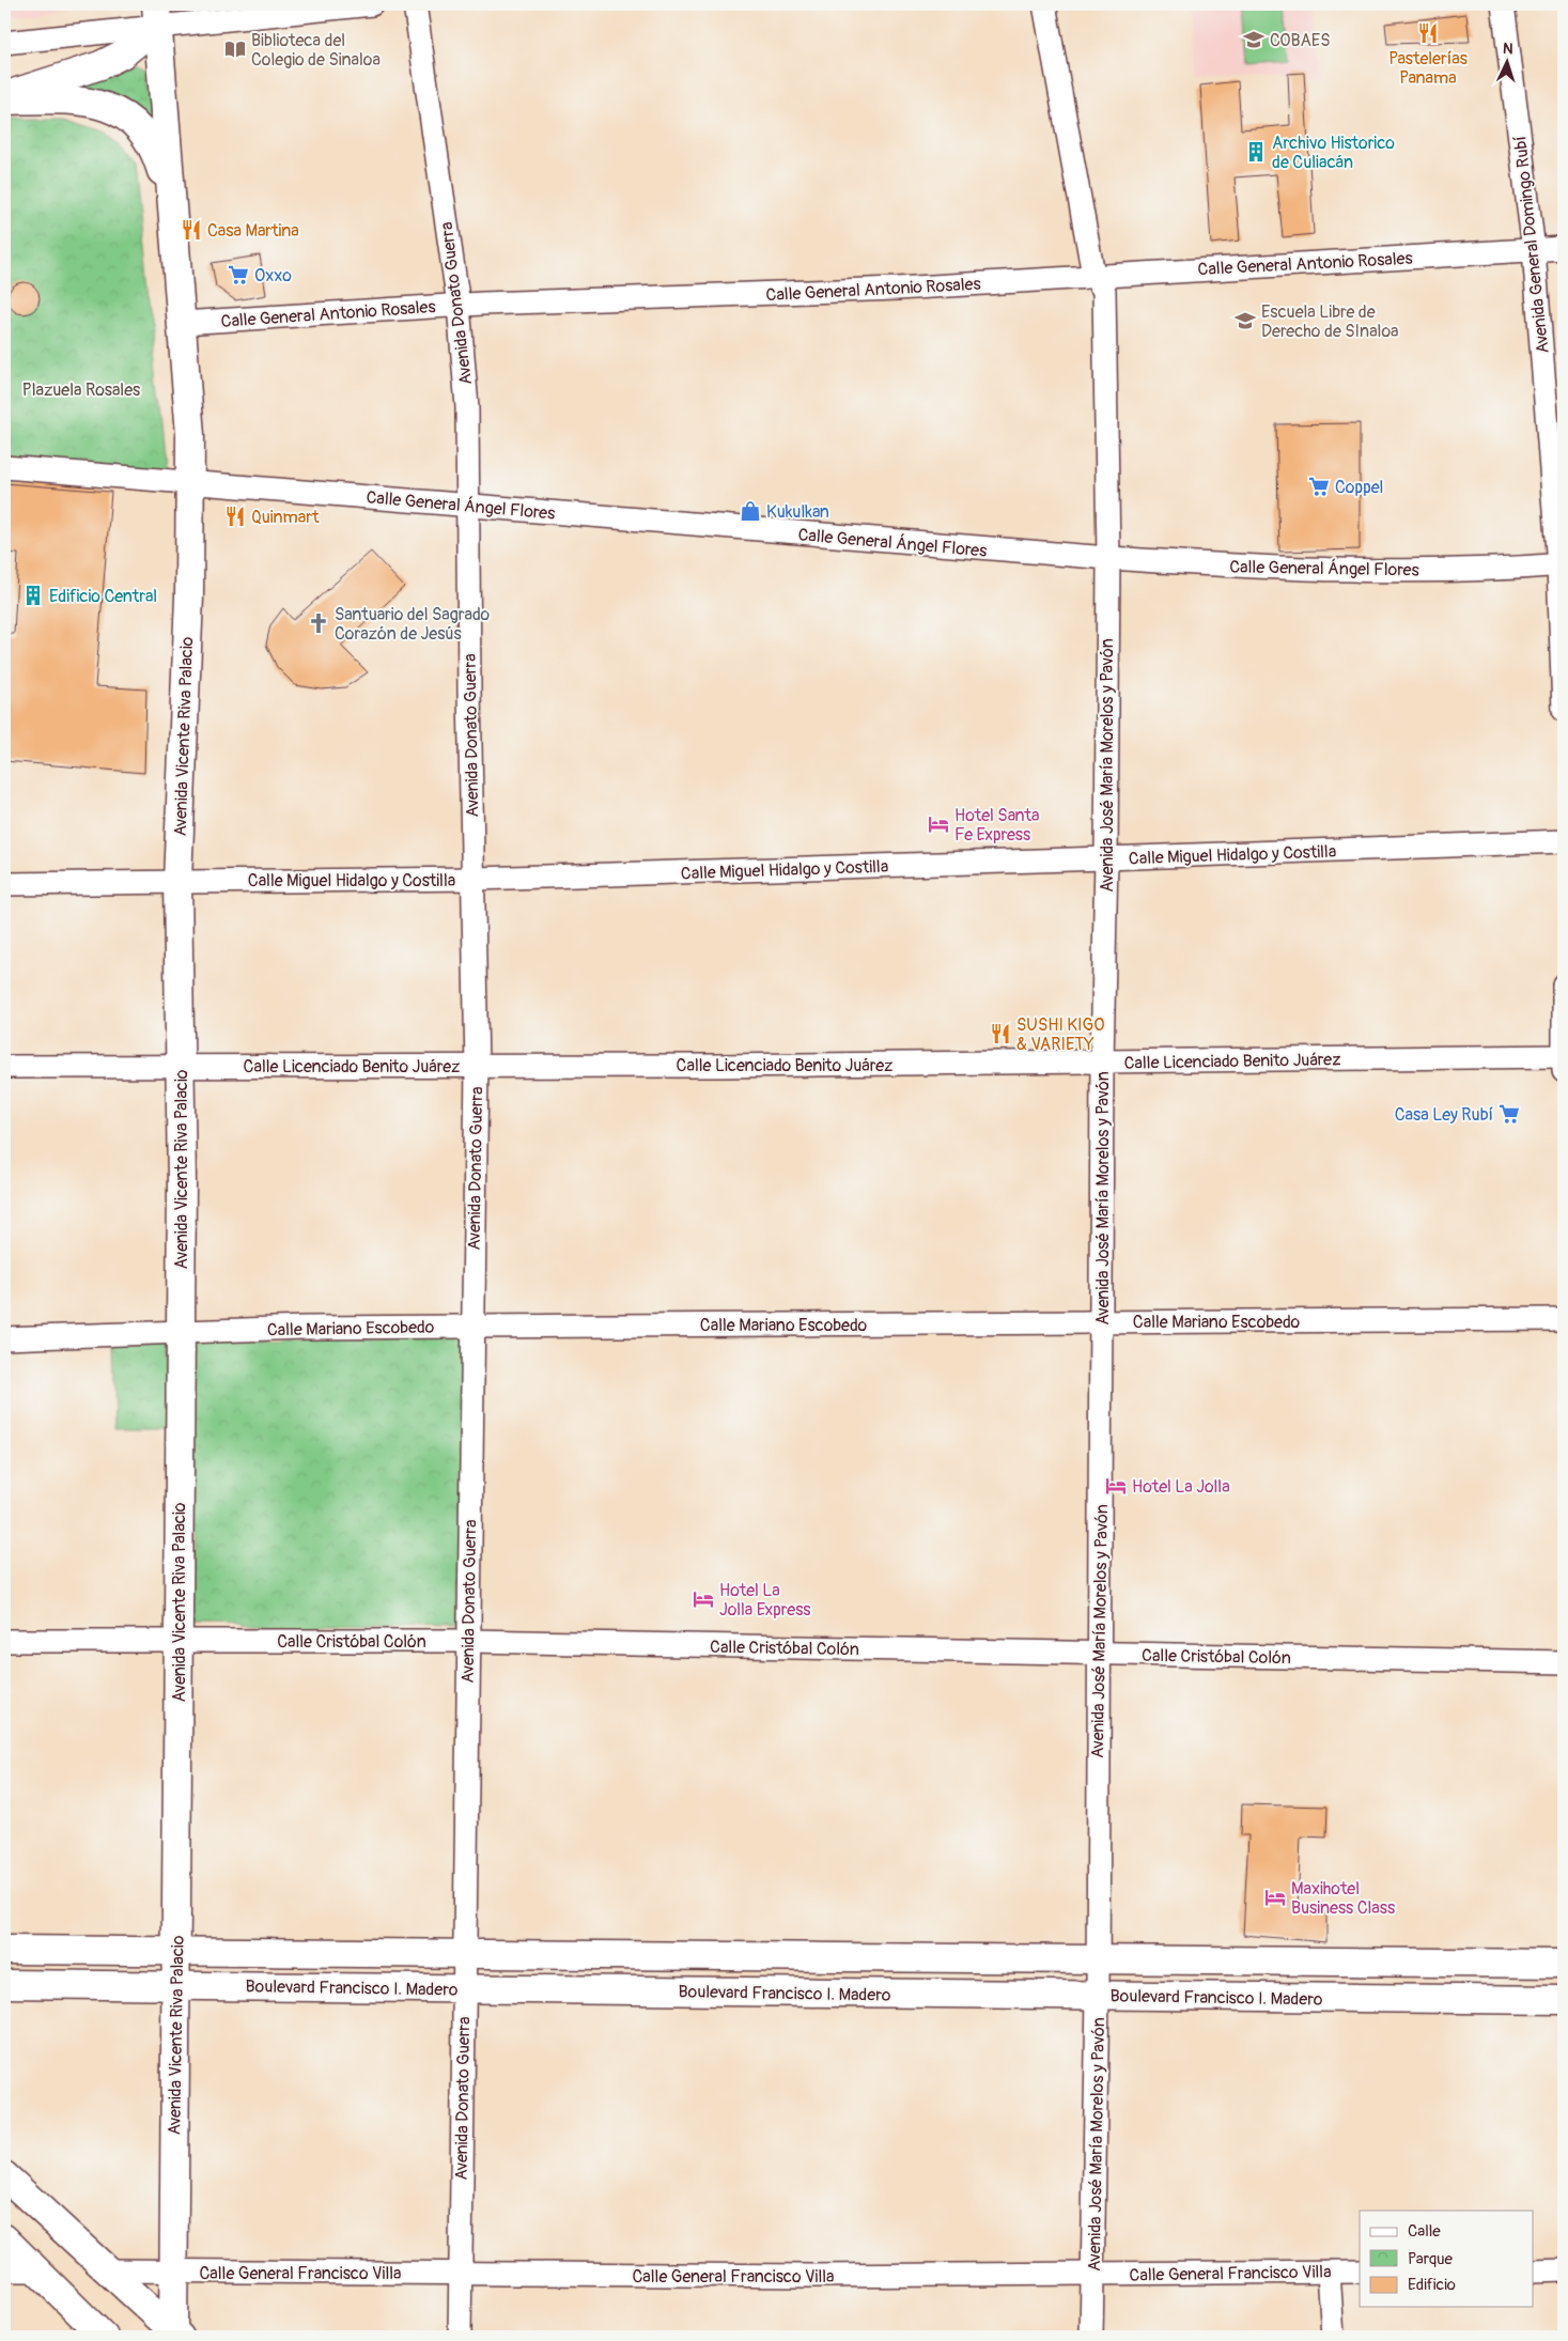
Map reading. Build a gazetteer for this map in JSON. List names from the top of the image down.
{
  "streets": {
    "main road": ["Avenida Vicente Riva Palacio", "Boulevard Francisco I. Madero"],
    "street": [
      "Avenida General Domingo Rubí",
      "Calle General Antonio Rosales",
      "Avenida Donato Guerra",
      "Calle General Ángel Flores",
      "Avenida José María Morelos y Pavón",
      "Calle Miguel Hidalgo y Costilla",
      "Calle Licenciado Benito Juárez",
      "Calle Mariano Escobedo",
      "Calle Cristóbal Colón",
      "Calle General Francisco Villa"
    ]
  },
  "crossings": [
    ["Avenida General Domingo Rubí", "Calle General Antonio Rosales"],
    ["Avenida General Domingo Rubí", "Calle General Ángel Flores"],
    ["Calle General Antonio Rosales", "Avenida Donato Guerra"],
    ["Calle General Antonio Rosales", "Avenida Vicente Riva Palacio"],
    ["Calle General Antonio Rosales", "Avenida José María Morelos y Pavón"],
    ["Avenida Donato Guerra", "Calle General Ángel Flores"],
    ["Avenida Donato Guerra", "Calle Miguel Hidalgo y Costilla"],
    ["Avenida Donato Guerra", "Calle Licenciado Benito Juárez"],
    ["Avenida Donato Guerra", "Calle Mariano Escobedo"],
    ["Avenida Donato Guerra", "Calle Cristóbal Colón"],
    ["Avenida Donato Guerra", "Boulevard Francisco I. Madero"],
    ["Avenida Donato Guerra", "Calle General Francisco Villa"],
    ["Calle General Ángel Flores", "Avenida Vicente Riva Palacio"],
    ["Calle General Ángel Flores", "Avenida José María Morelos y Pavón"],
    ["Avenida Vicente Riva Palacio", "Calle Miguel Hidalgo y Costilla"],
    ["Avenida Vicente Riva Palacio", "Calle Licenciado Benito Juárez"],
    ["Avenida Vicente Riva Palacio", "Calle Mariano Escobedo"],
    ["Avenida Vicente Riva Palacio", "Calle Cristóbal Colón"],
    ["Avenida Vicente Riva Palacio", "Boulevard Francisco I. Madero"],
    ["Avenida Vicente Riva Palacio", "Calle General Francisco Villa"],
    ["Avenida José María Morelos y Pavón", "Calle Miguel Hidalgo y Costilla"],
    ["Avenida José María Morelos y Pavón", "Calle Licenciado Benito Juárez"],
    ["Avenida José María Morelos y Pavón", "Calle Mariano Escobedo"],
    ["Avenida José María Morelos y Pavón", "Calle Cristóbal Colón"],
    ["Avenida José María Morelos y Pavón", "Boulevard Francisco I. Madero"],
    ["Avenida José María Morelos y Pavón", "Calle General Francisco Villa"]
  ],
  "parks": ["Plazuela Rosales"],
  "places": {
    "restaurant": [
      "Pastelerías Panama",
      "Casa Martina",
      "Quinmart",
      "SUSHI KIGO & VARIETY"
    ],
    "school or university": ["COBAES", "Escuela Libre de Derecho de SInaloa"],
    "library": ["Biblioteca del Colegio de Sinaloa"],
    "building": ["Archivo Historico de Culiacán", "Edificio Central"],
    "supermarket": ["Oxxo", "Coppel", "Casa Ley Rubí"],
    "shop": ["Kukulkan"],
    "church": ["Santuario del Sagrado Corazón de Jesús"],
    "hotel": [
      "Hotel Santa Fe Express",
      "Hotel La Jolla",
      "Hotel La Jolla Express",
      "Maxihotel Business Class"
    ]
  },
  "legend": ["Calle", "Parque", "Edificio"],
  "north": "top"
}
